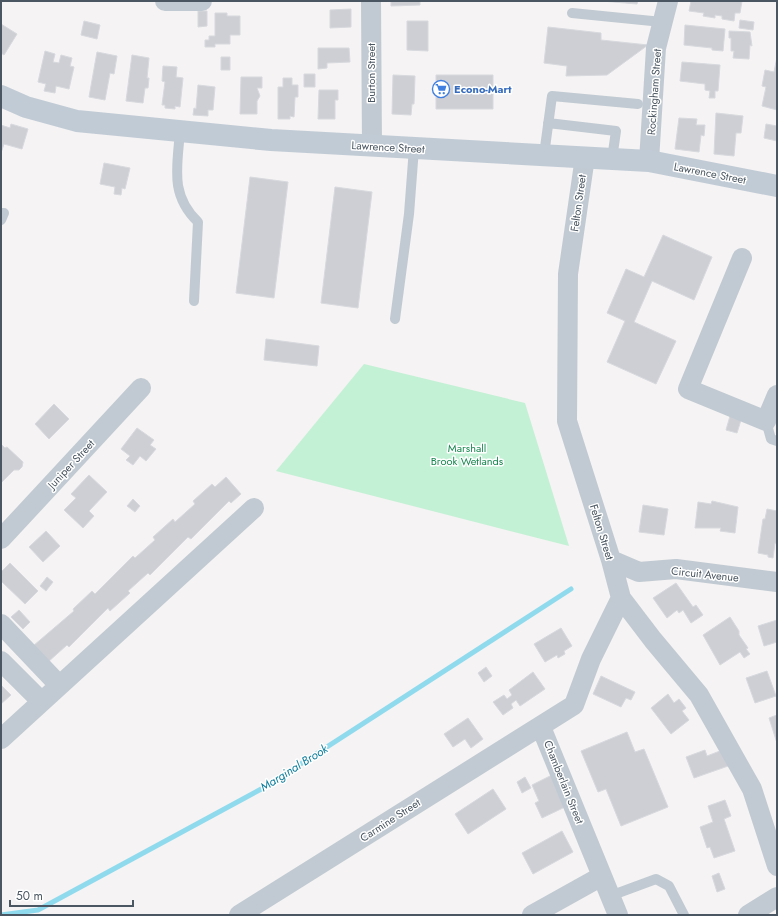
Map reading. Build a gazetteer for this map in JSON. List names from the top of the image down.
{
  "streets": {
    "street": [
      "Burton Street",
      "Rockingham Street",
      "Lawrence Street",
      "Felton Street",
      "Juniper Street",
      "Circuit Avenue",
      "Chamberlain Street",
      "Carmine Street"
    ]
  },
  "crossings": [
    ["Burton Street", "Lawrence Street"],
    ["Rockingham Street", "Lawrence Street"],
    ["Lawrence Street", "Felton Street"],
    ["Felton Street", "Circuit Avenue"],
    ["Felton Street", "Chamberlain Street"],
    ["Chamberlain Street", "Carmine Street"]
  ],
  "water": ["Marginal Brook"],
  "parks": ["Marshall Brook Wetlands"],
  "places": {
    "supermarket": ["Econo-Mart"]
  },
  "scale_bar": "50 m"
}
